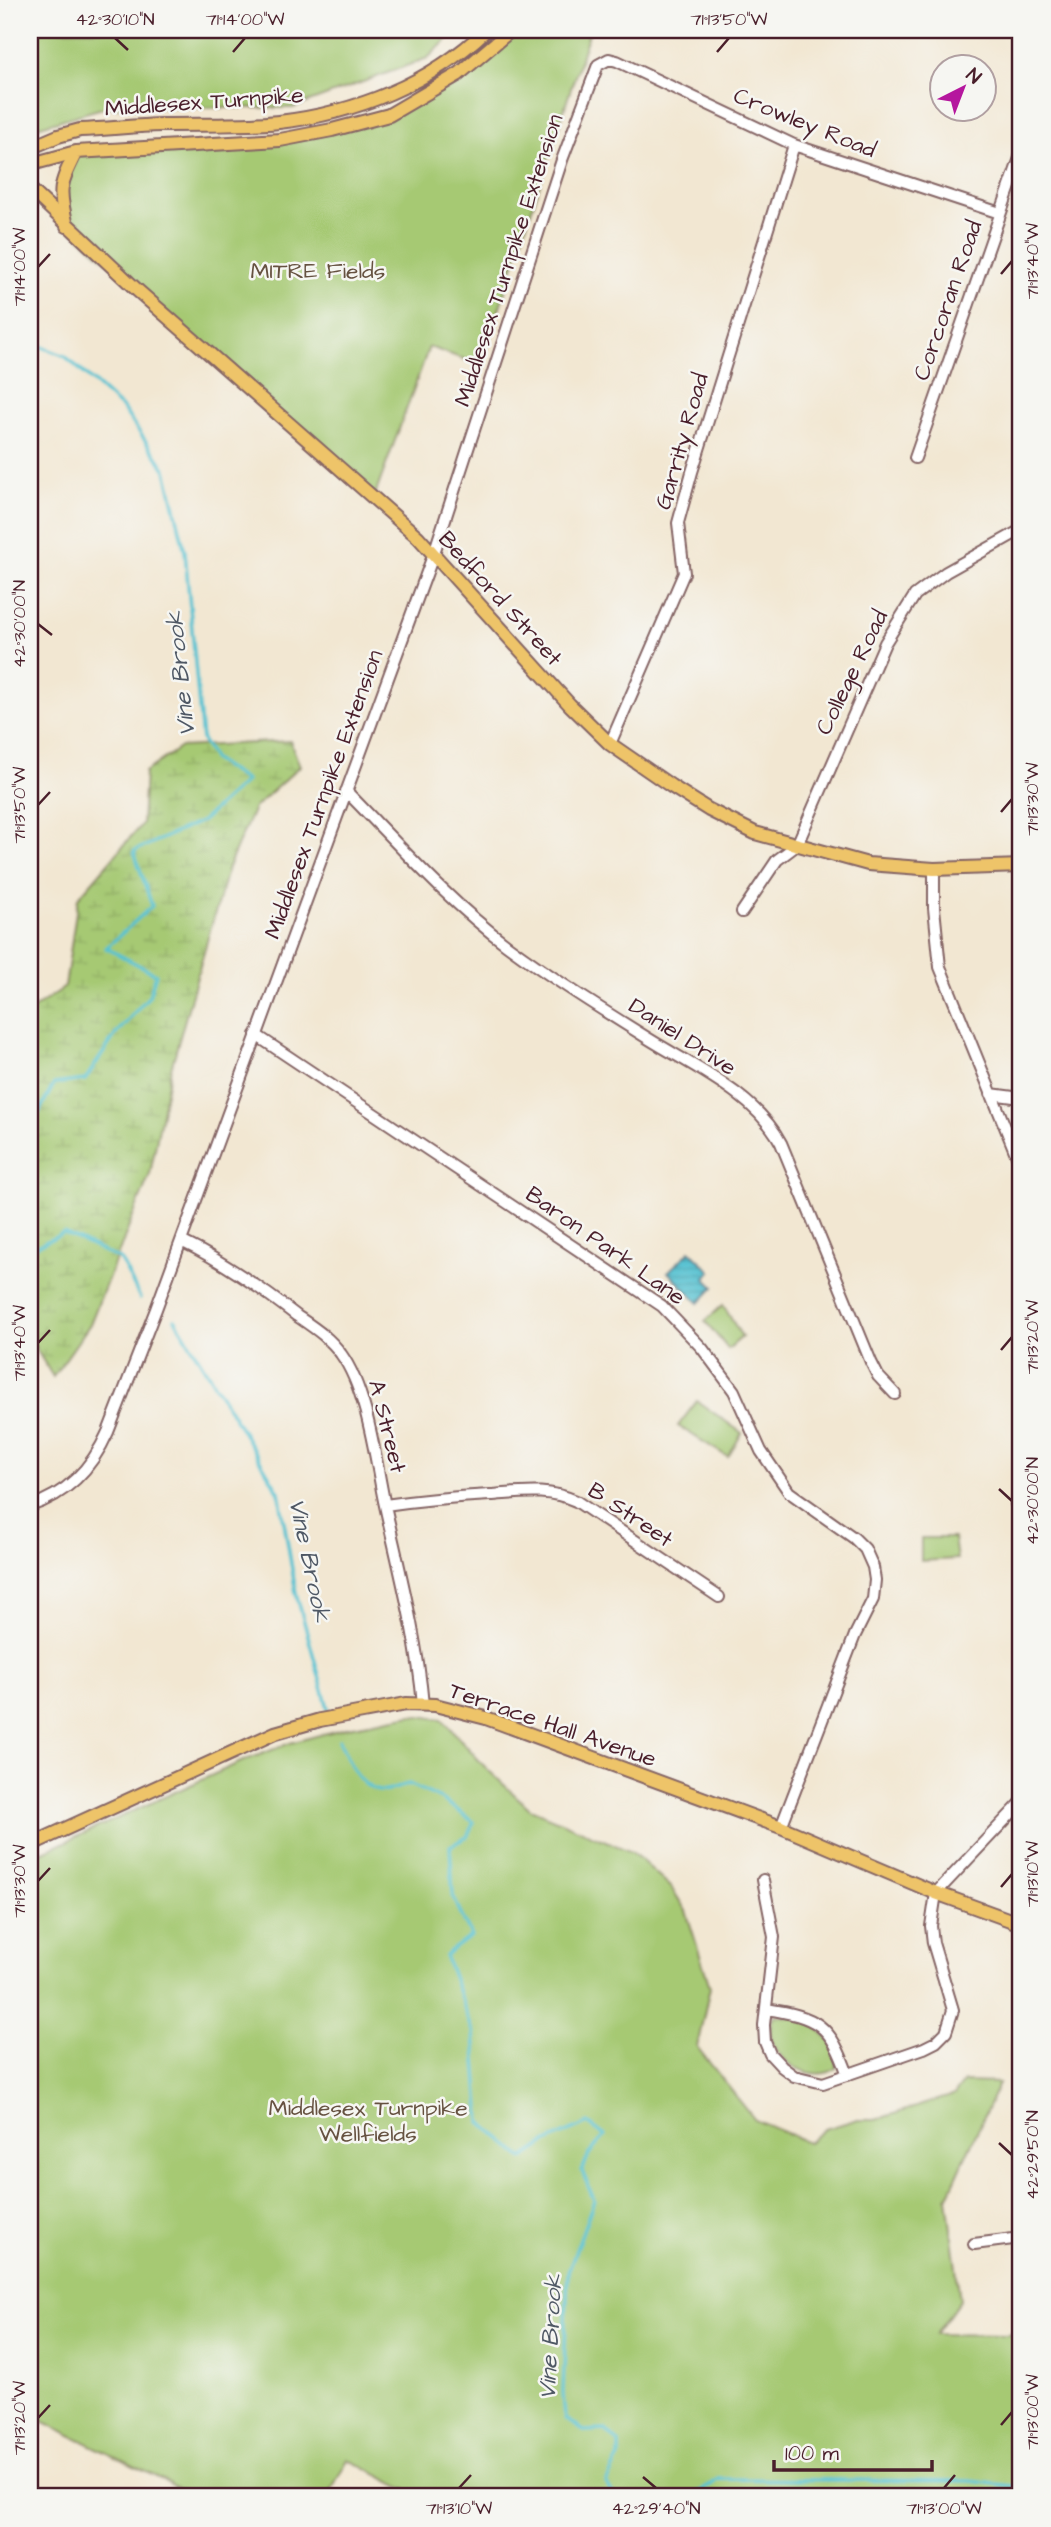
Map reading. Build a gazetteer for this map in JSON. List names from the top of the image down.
{
  "streets": {
    "main road": ["Middlesex Turnpike", "Bedford Street", "Terrace Hall Avenue"],
    "street": [
      "Crowley Road",
      "Middlesex Turnpike Extension",
      "Corcoran Road",
      "Garrity Road",
      "College Road",
      "Daniel Drive",
      "Baron Park Lane",
      "A Street",
      "B Street"
    ]
  },
  "crossings": [
    ["Crowley Road", "Middlesex Turnpike Extension"],
    ["Crowley Road", "Corcoran Road"],
    ["Crowley Road", "Garrity Road"],
    ["Middlesex Turnpike Extension", "Bedford Street"],
    ["Middlesex Turnpike Extension", "Daniel Drive"],
    ["Middlesex Turnpike Extension", "Baron Park Lane"],
    ["Middlesex Turnpike Extension", "A Street"],
    ["Garrity Road", "Bedford Street"],
    ["Bedford Street", "College Road"],
    ["Baron Park Lane", "Terrace Hall Avenue"],
    ["A Street", "B Street"],
    ["A Street", "Terrace Hall Avenue"]
  ],
  "water": ["Vine Brook"],
  "parks": ["MITRE Fields", "Middlesex Turnpike Wellfields"],
  "scale_bar": "100 m",
  "north": "top right",
  "coordinates": [
    "42°30'10\"N",
    "71°14'00\"W",
    "71°13'50\"W",
    "71°13'40\"W",
    "42°30'00\"N",
    "71°13'30\"W",
    "71°13'20\"W",
    "71°13'10\"W",
    "42°29'50\"N",
    "71°13'00\"W",
    "42°29'40\"N"
  ]
}
